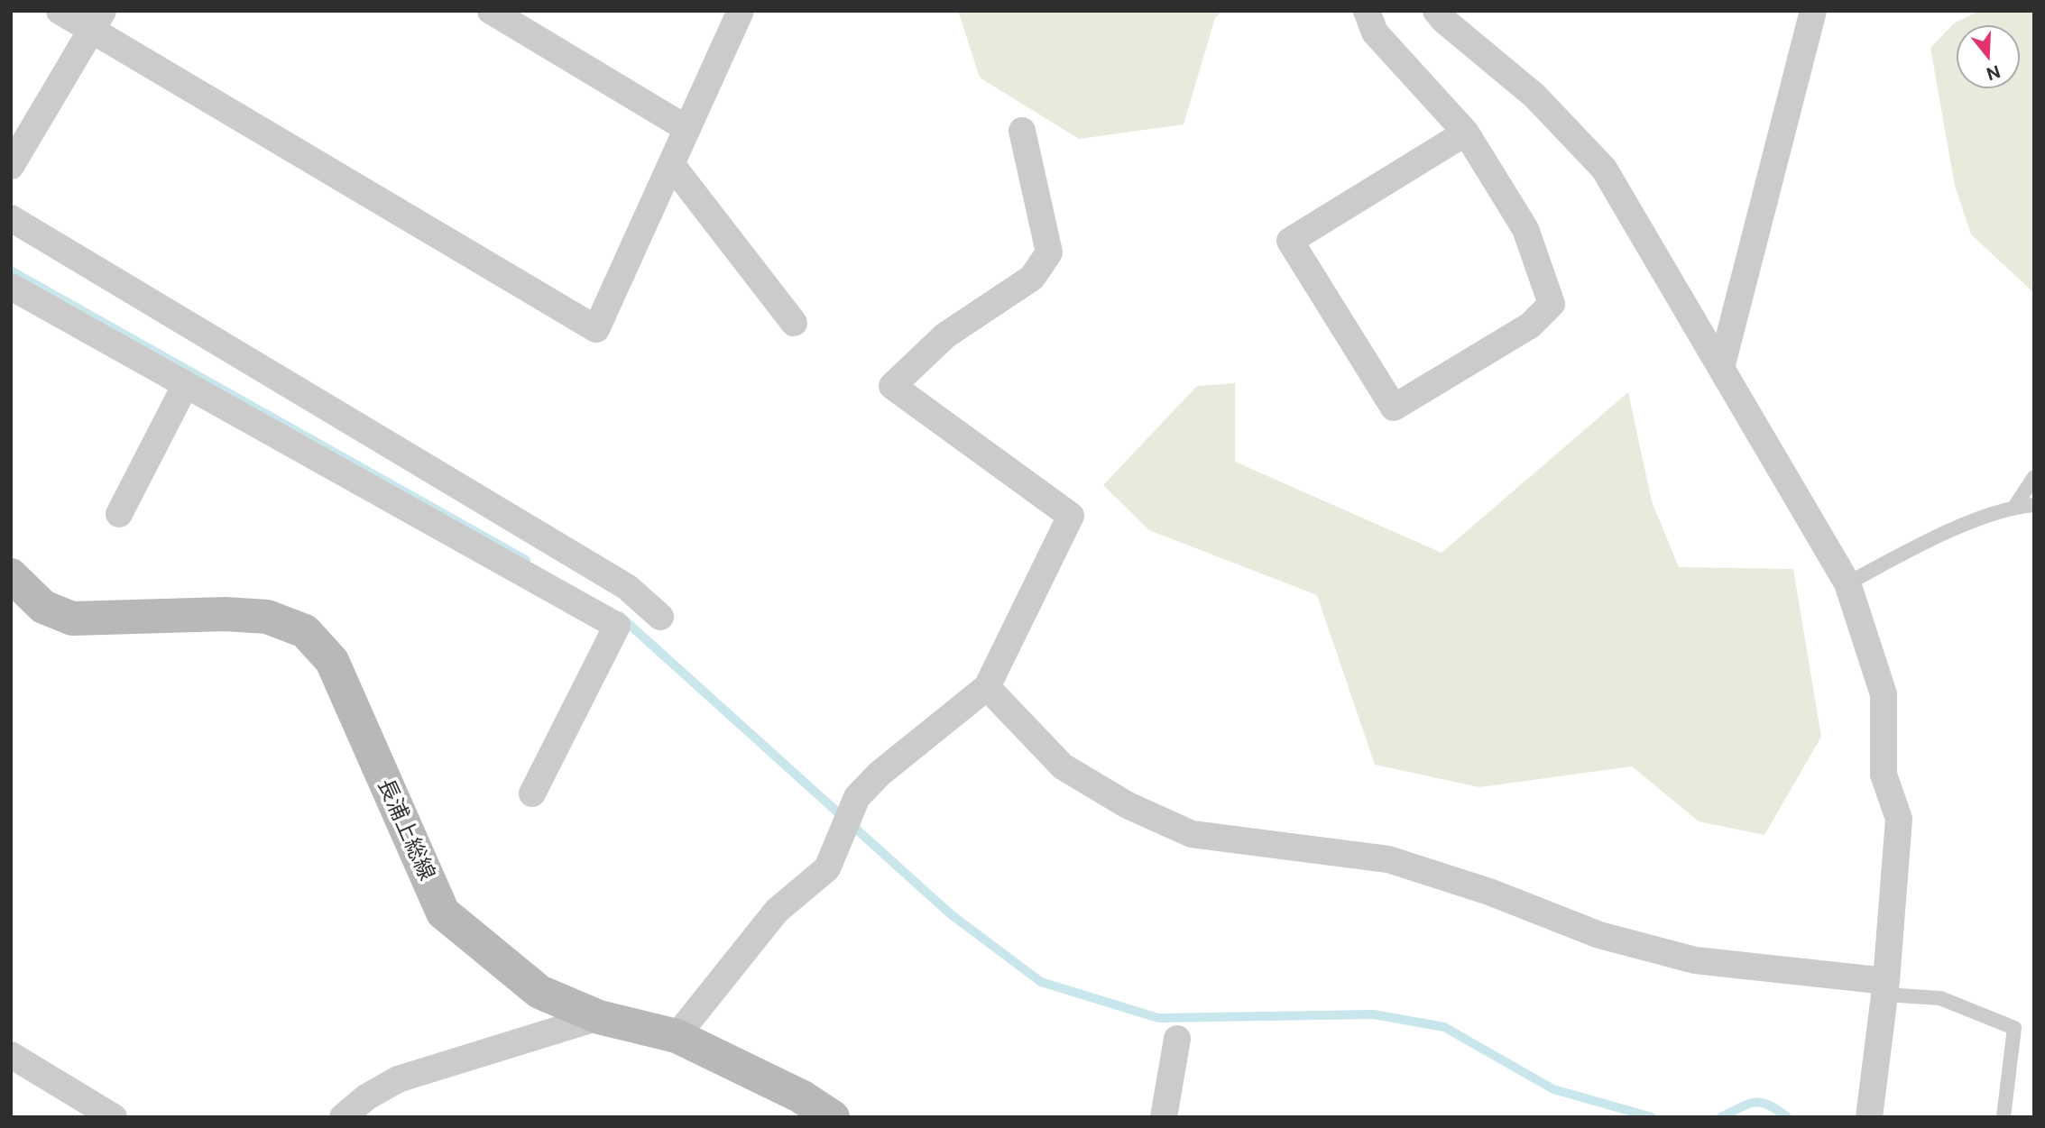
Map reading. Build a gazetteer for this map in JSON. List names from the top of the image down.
{
  "streets": {
    "main road": ["長浦上総線"]
  },
  "north": "bottom"
}
